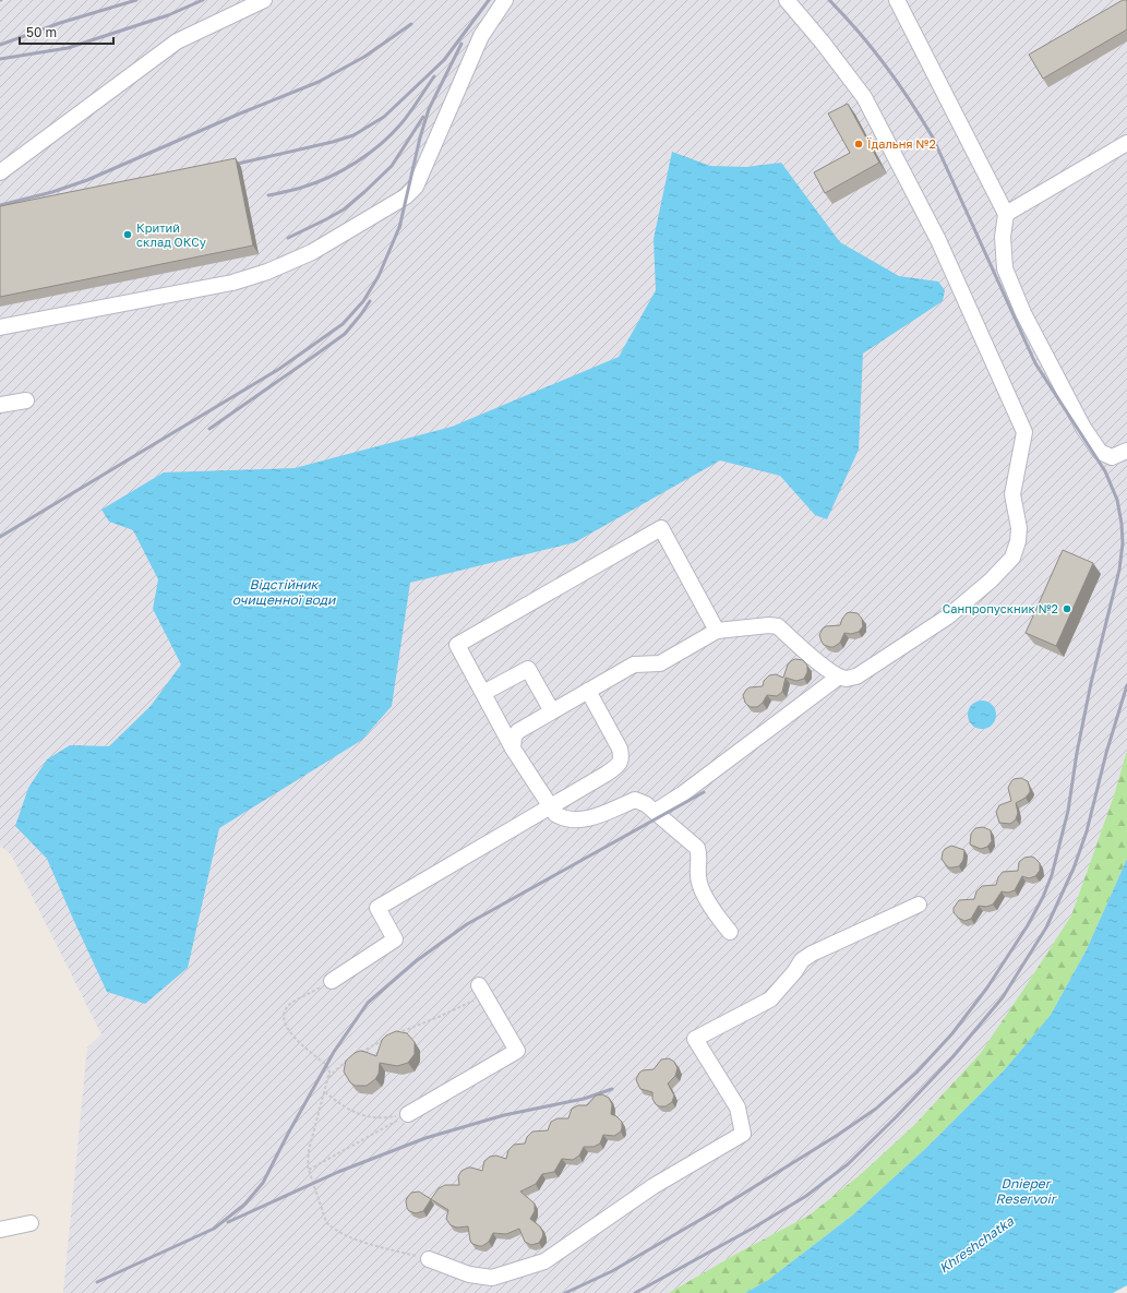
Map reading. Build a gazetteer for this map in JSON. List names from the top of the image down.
{
  "water": ["Відстійник очищенної води", "Dnieper Reservoir", "Khreshchatka"],
  "places": ["Їдальня №2", "Критий склад ОКСу", "Санпропускник №2"],
  "scale_bar": "50 m"
}
